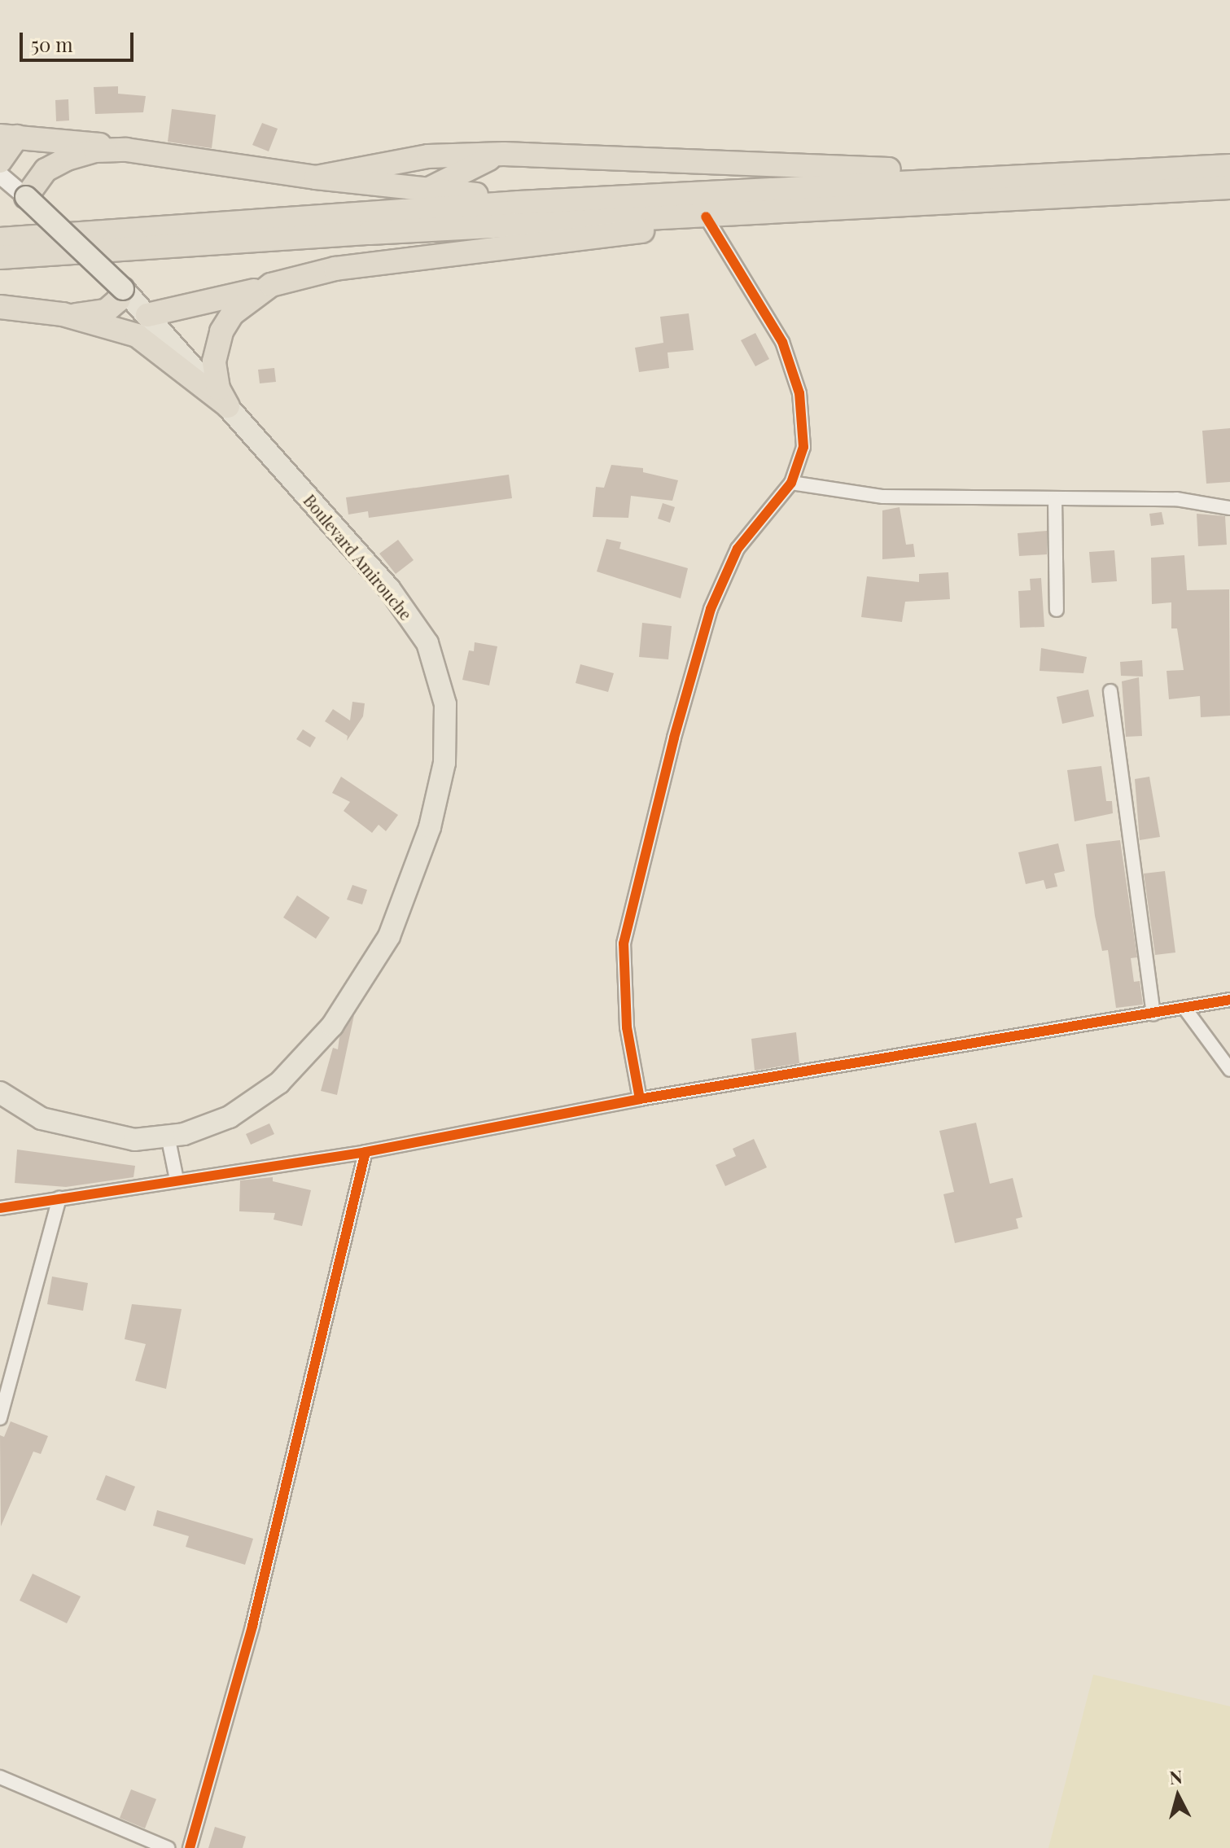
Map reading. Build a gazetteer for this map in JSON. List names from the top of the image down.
{
  "streets": {
    "main road": ["Boulevard Amirouche"]
  },
  "scale_bar": "50 m",
  "north": "top"
}
